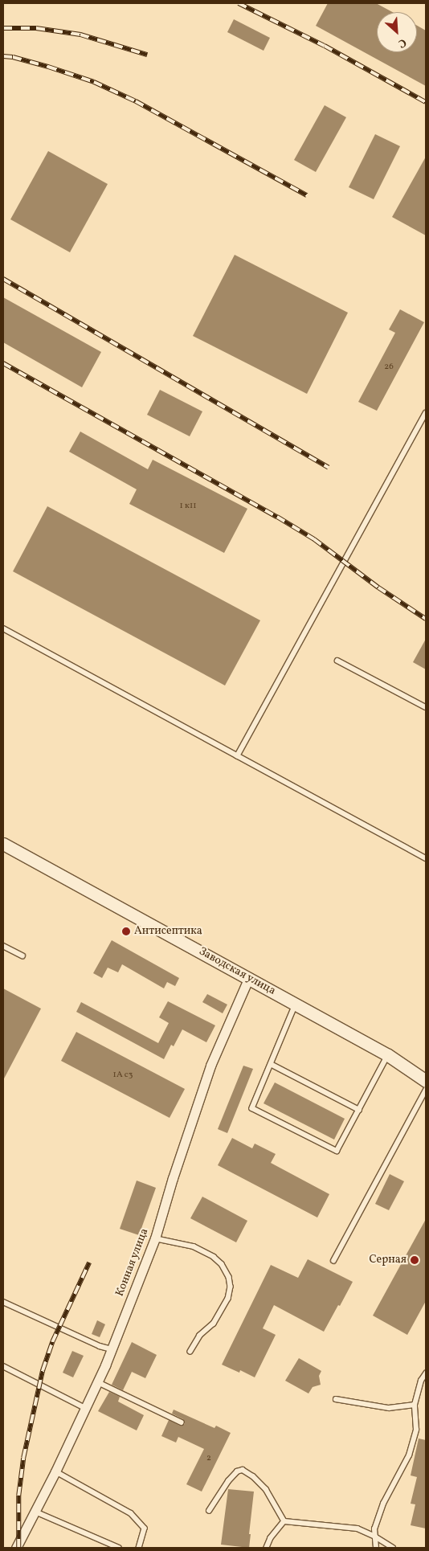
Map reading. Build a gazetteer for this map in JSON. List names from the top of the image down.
{
  "streets": {
    "street": ["Заводская улица", "Конная улица"]
  },
  "crossings": [
    ["Заводская улица", "Конная улица"]
  ],
  "places": ["Антисептика", "Серная"],
  "house_numbers": [
    "26",
    "1 к11",
    "1А с3",
    "2"
  ],
  "north": "bottom right"
}
